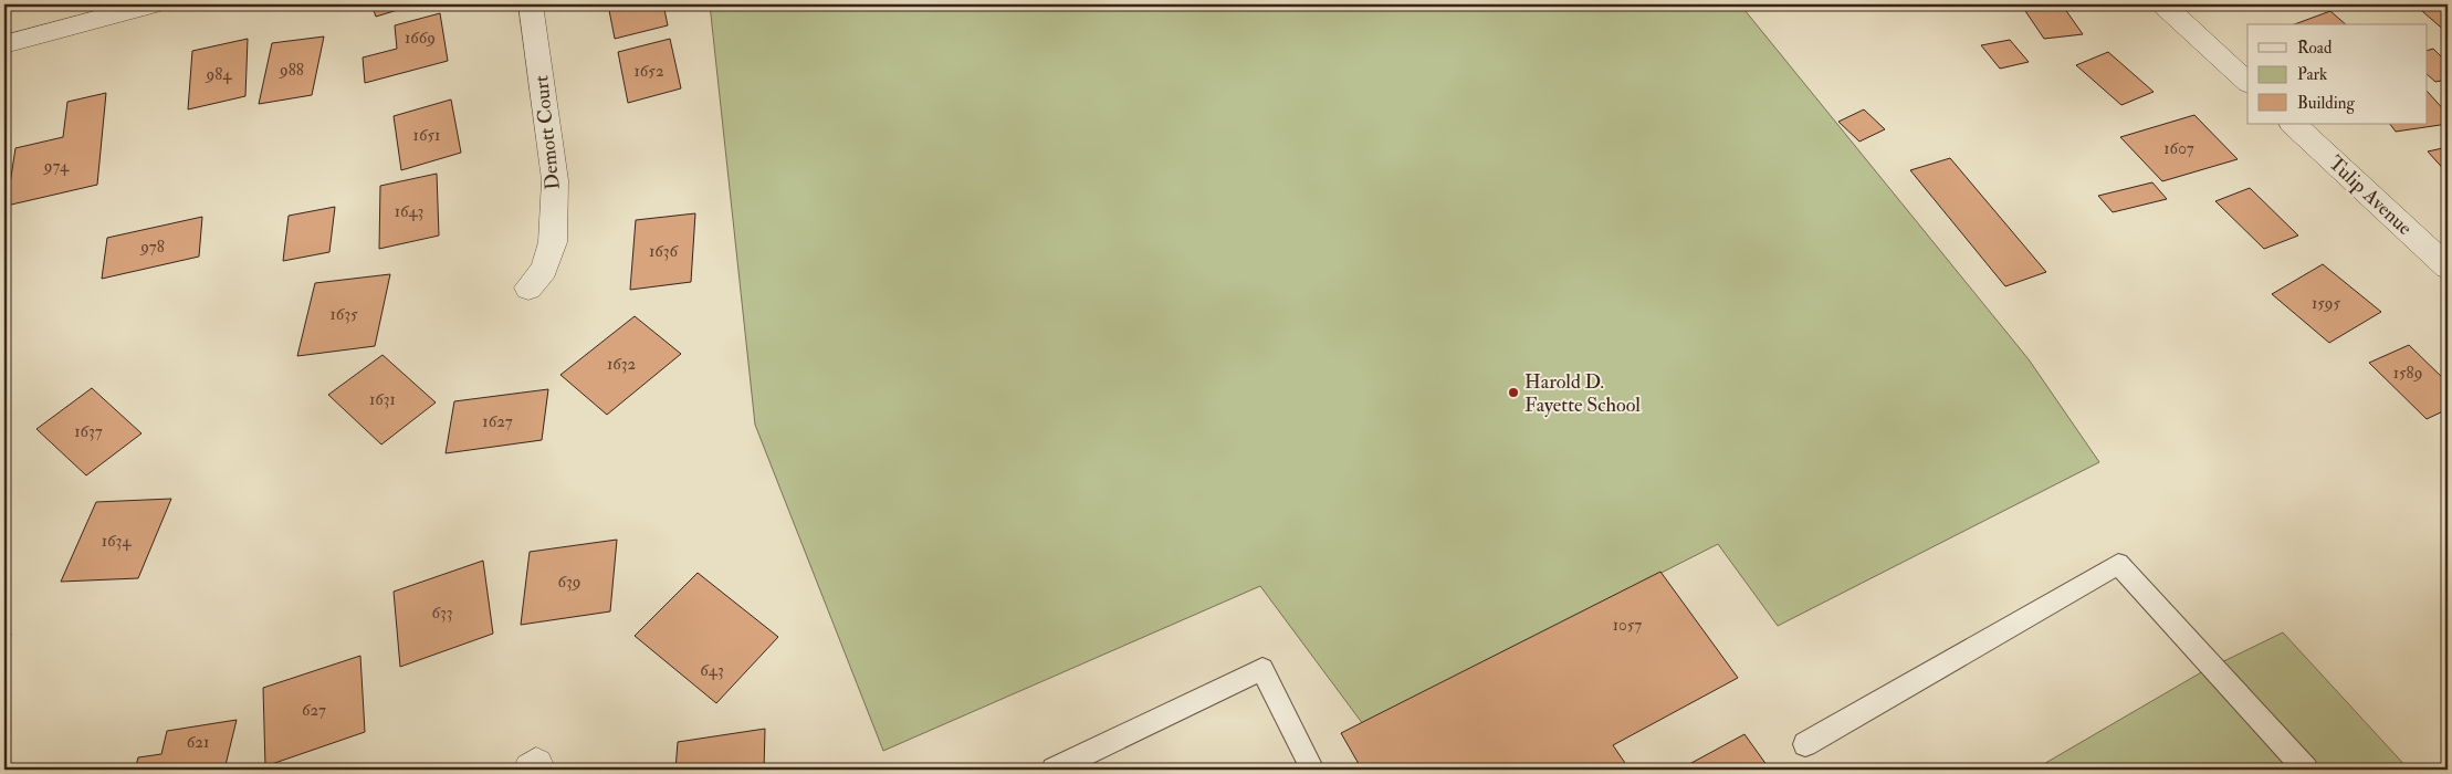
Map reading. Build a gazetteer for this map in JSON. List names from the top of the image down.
{
  "streets": {
    "street": ["Demott Court", "Tulip Avenue"]
  },
  "places": ["Harold D. Fayette School"],
  "house_numbers": [
    "1669",
    "988",
    "1652",
    "984",
    "1651",
    "1607",
    "974",
    "1643",
    "978",
    "1636",
    "1595",
    "1635",
    "1632",
    "1589",
    "1631",
    "1627",
    "1637",
    "1634",
    "639",
    "633",
    "1057",
    "643",
    "627",
    "621"
  ],
  "legend": ["Road", "Park", "Building"]
}
